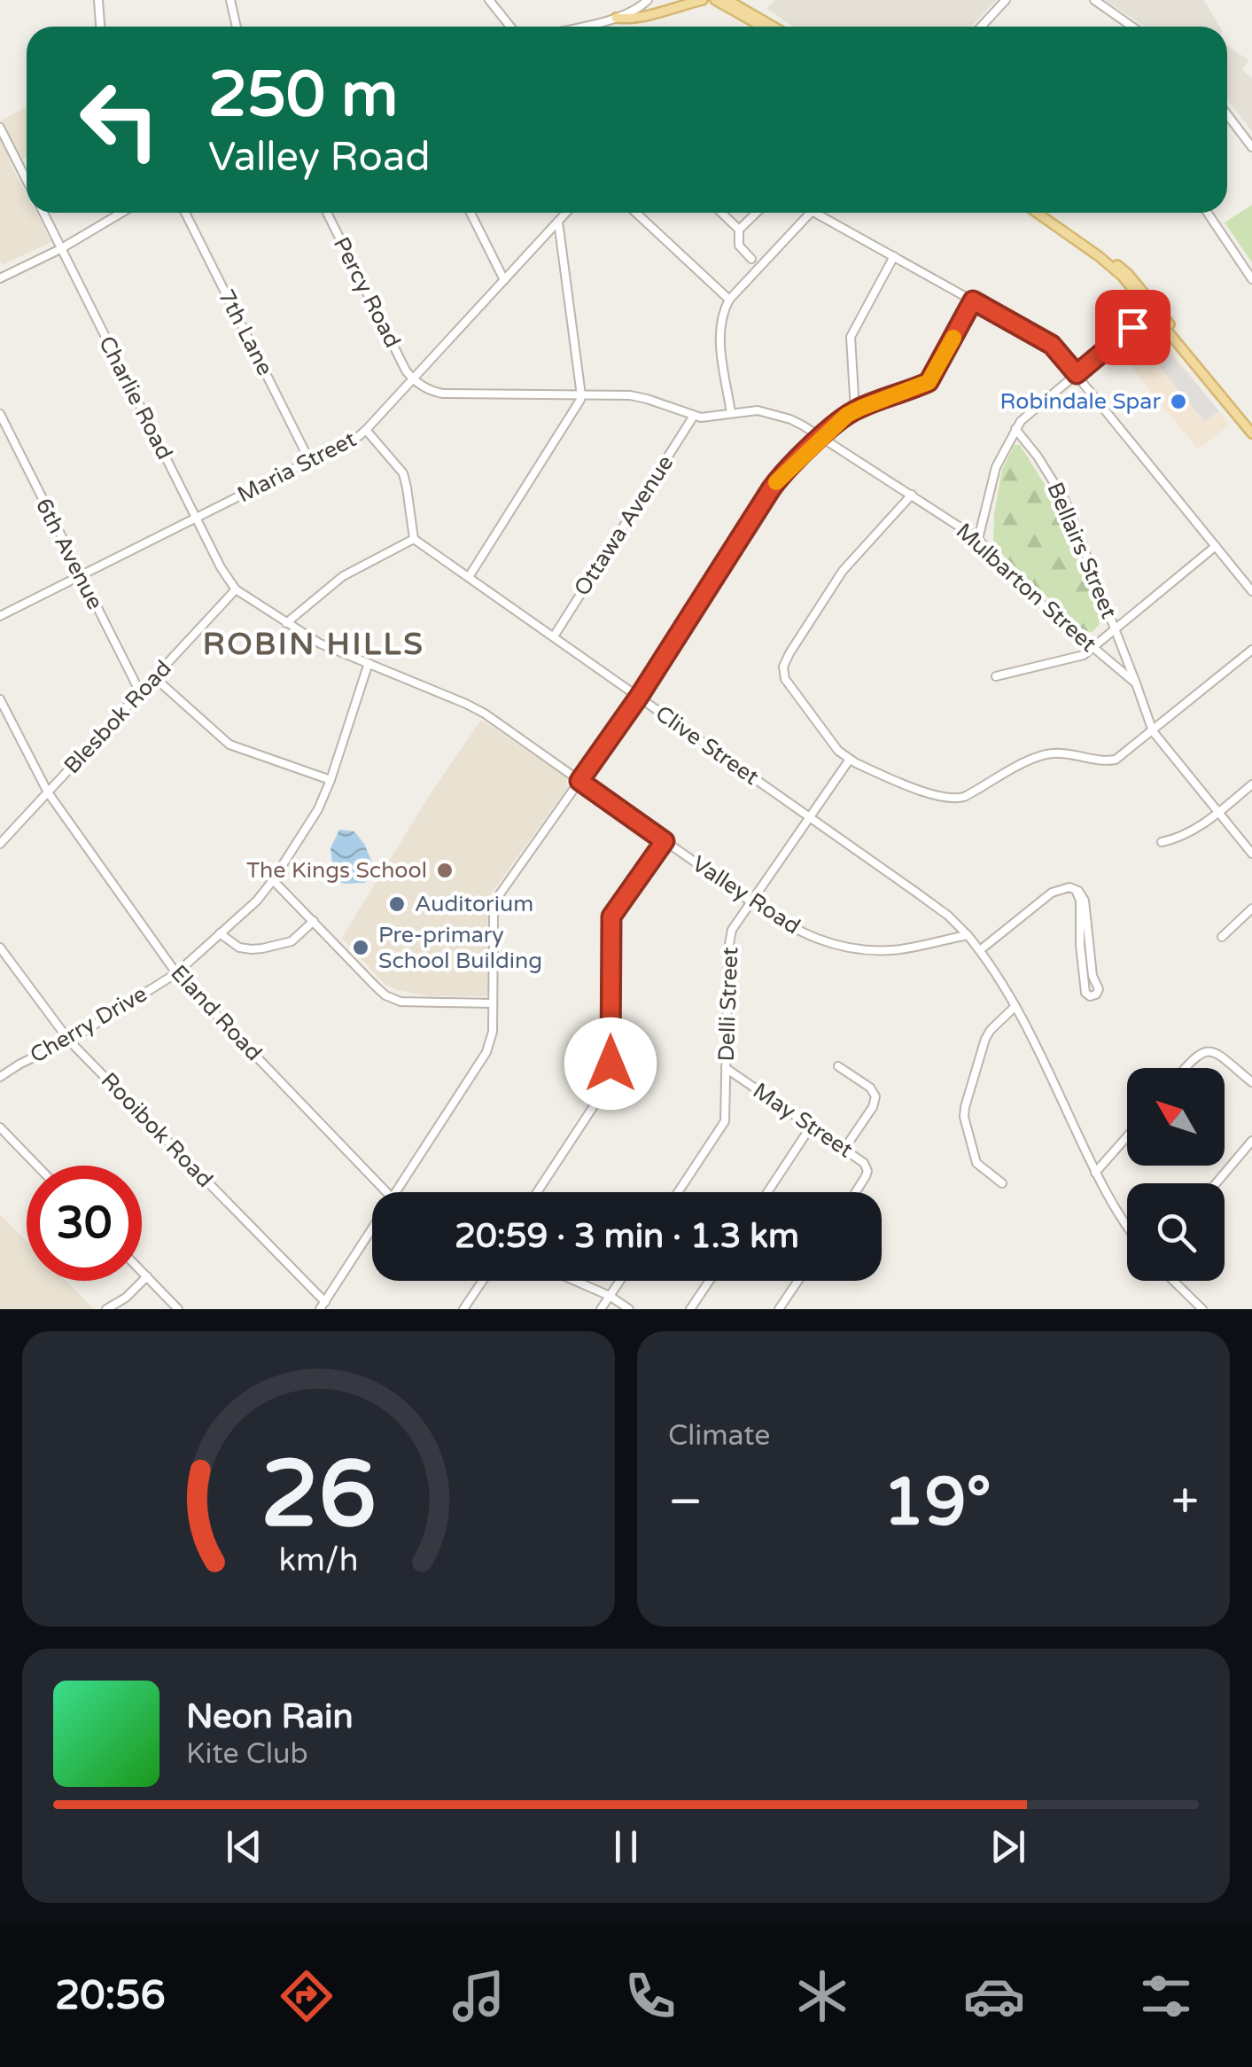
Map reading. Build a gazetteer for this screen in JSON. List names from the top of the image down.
{
  "streets": {
    "street": [
      "Percy Road",
      "7th Lane",
      "Charlie Road",
      "Maria Street",
      "Ottawa Avenue",
      "Bellairs Street",
      "6th Avenue",
      "Mulbarton Street",
      "Blesbok Road",
      "Clive Street",
      "Valley Road",
      "Delli Street",
      "Eland Road",
      "Cherry Drive",
      "May Street",
      "Rooibok Road"
    ]
  },
  "crossings": [
    ["Percy Road", "Maria Street"],
    ["Percy Road", "Mulbarton Street"],
    ["7th Lane", "Maria Street"],
    ["Charlie Road", "Maria Street"],
    ["Charlie Road", "Blesbok Road"],
    ["Charlie Road", "Valley Road"],
    ["Maria Street", "6th Avenue"],
    ["Maria Street", "Mulbarton Street"],
    ["Ottawa Avenue", "Mulbarton Street"],
    ["Ottawa Avenue", "Clive Street"],
    ["Bellairs Street", "Mulbarton Street"],
    ["6th Avenue", "Blesbok Road"],
    ["Blesbok Road", "Valley Road"],
    ["Blesbok Road", "Eland Road"],
    ["Clive Street", "Valley Road"],
    ["Clive Street", "Delli Street"],
    ["Valley Road", "Delli Street"],
    ["Valley Road", "Cherry Drive"],
    ["Delli Street", "May Street"],
    ["Eland Road", "Cherry Drive"],
    ["Cherry Drive", "Rooibok Road"]
  ],
  "districts": ["ROBIN HILLS"],
  "places": [
    "Robindale Spar",
    "The Kings School",
    "Auditorium",
    "Pre-primary School Building"
  ],
  "north": "top left",
  "page": {
    "turn": ["250 m", "Valley Road"],
    "limit": "30",
    "trip": "20:59 · 3 min · 1.3 km",
    "tile": "Climate",
    "heat": ["−", "19°", "+"],
    "song": ["Neon Rain", "Kite Club"],
    "tabs": "20:56",
    "gauge": ["26", "km/h"]
  }
}
